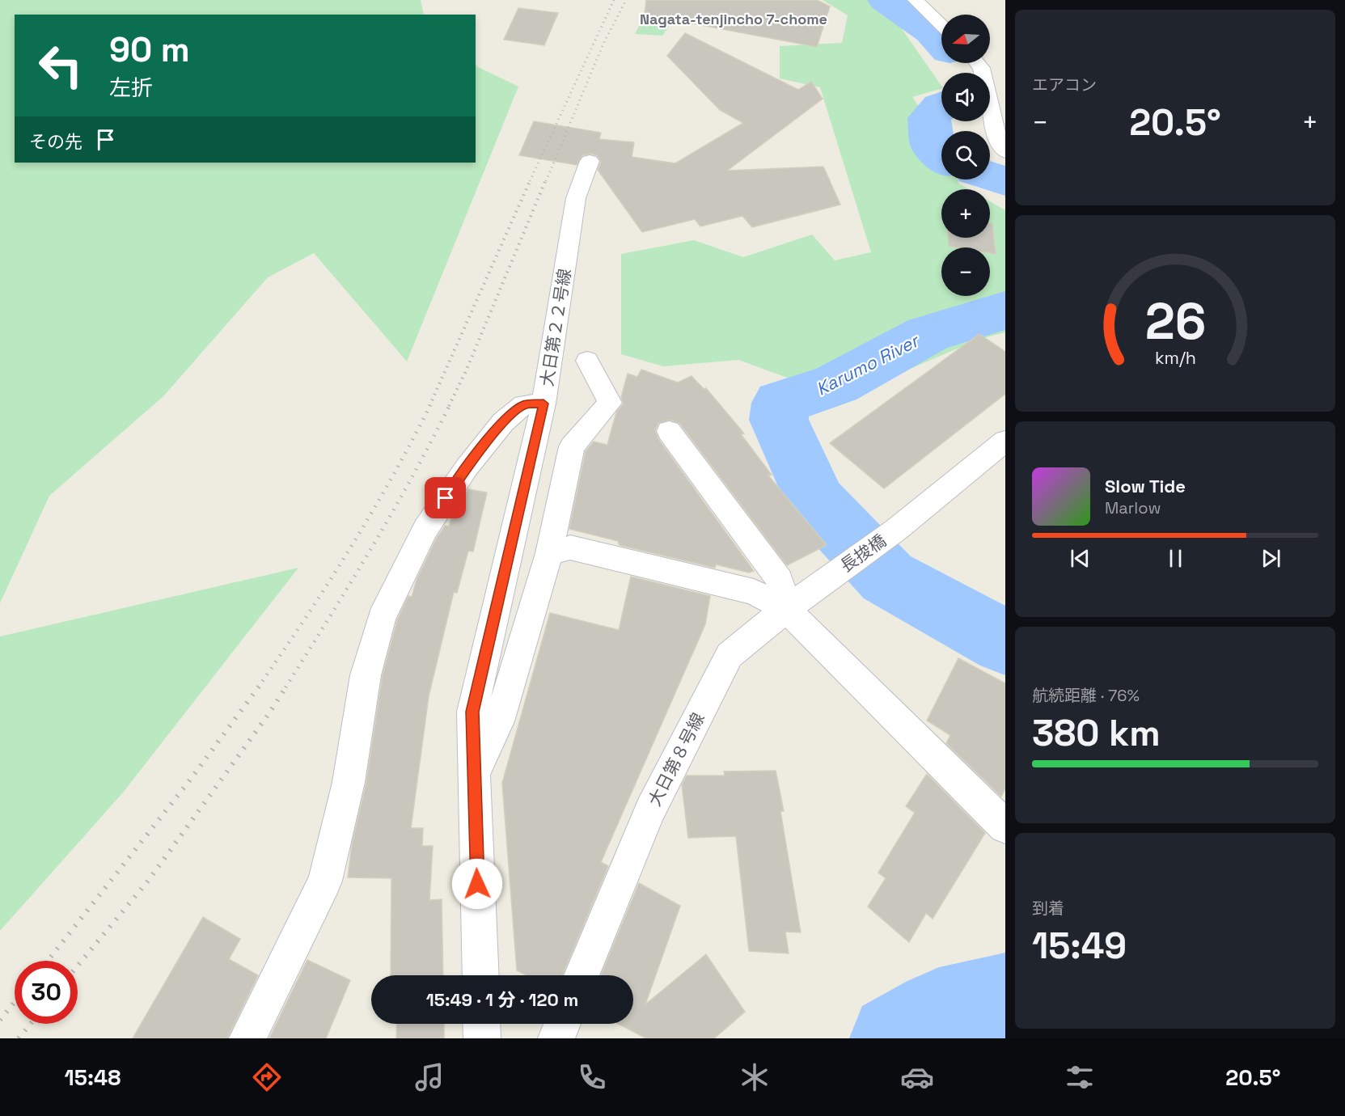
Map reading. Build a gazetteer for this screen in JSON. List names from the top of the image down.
{
  "streets": {
    "street": ["大日第２２号線", "長捘橋", "大日第８号線"]
  },
  "crossings": [
    ["長捘橋", "大日第８号線"]
  ],
  "districts": ["Nagata-tenjincho 7-chome"],
  "water": ["Karumo River"],
  "north": "left",
  "page": {
    "tile": [
      "エアコン",
      ["航続距離 · 76%", "380 km"],
      ["到着", "15:49"]
    ],
    "map_buttons": ["+", "−"],
    "turn": ["90 m", "左折"],
    "heat": ["−", "20.5°", "+"],
    "then": "その先",
    "song": ["Slow Tide", "Marlow"],
    "limit": "30",
    "trip": "15:49 · 1 分 · 120 m",
    "tabs": ["15:48", "20.5°"],
    "gauge": ["26", "km/h"]
  }
}
